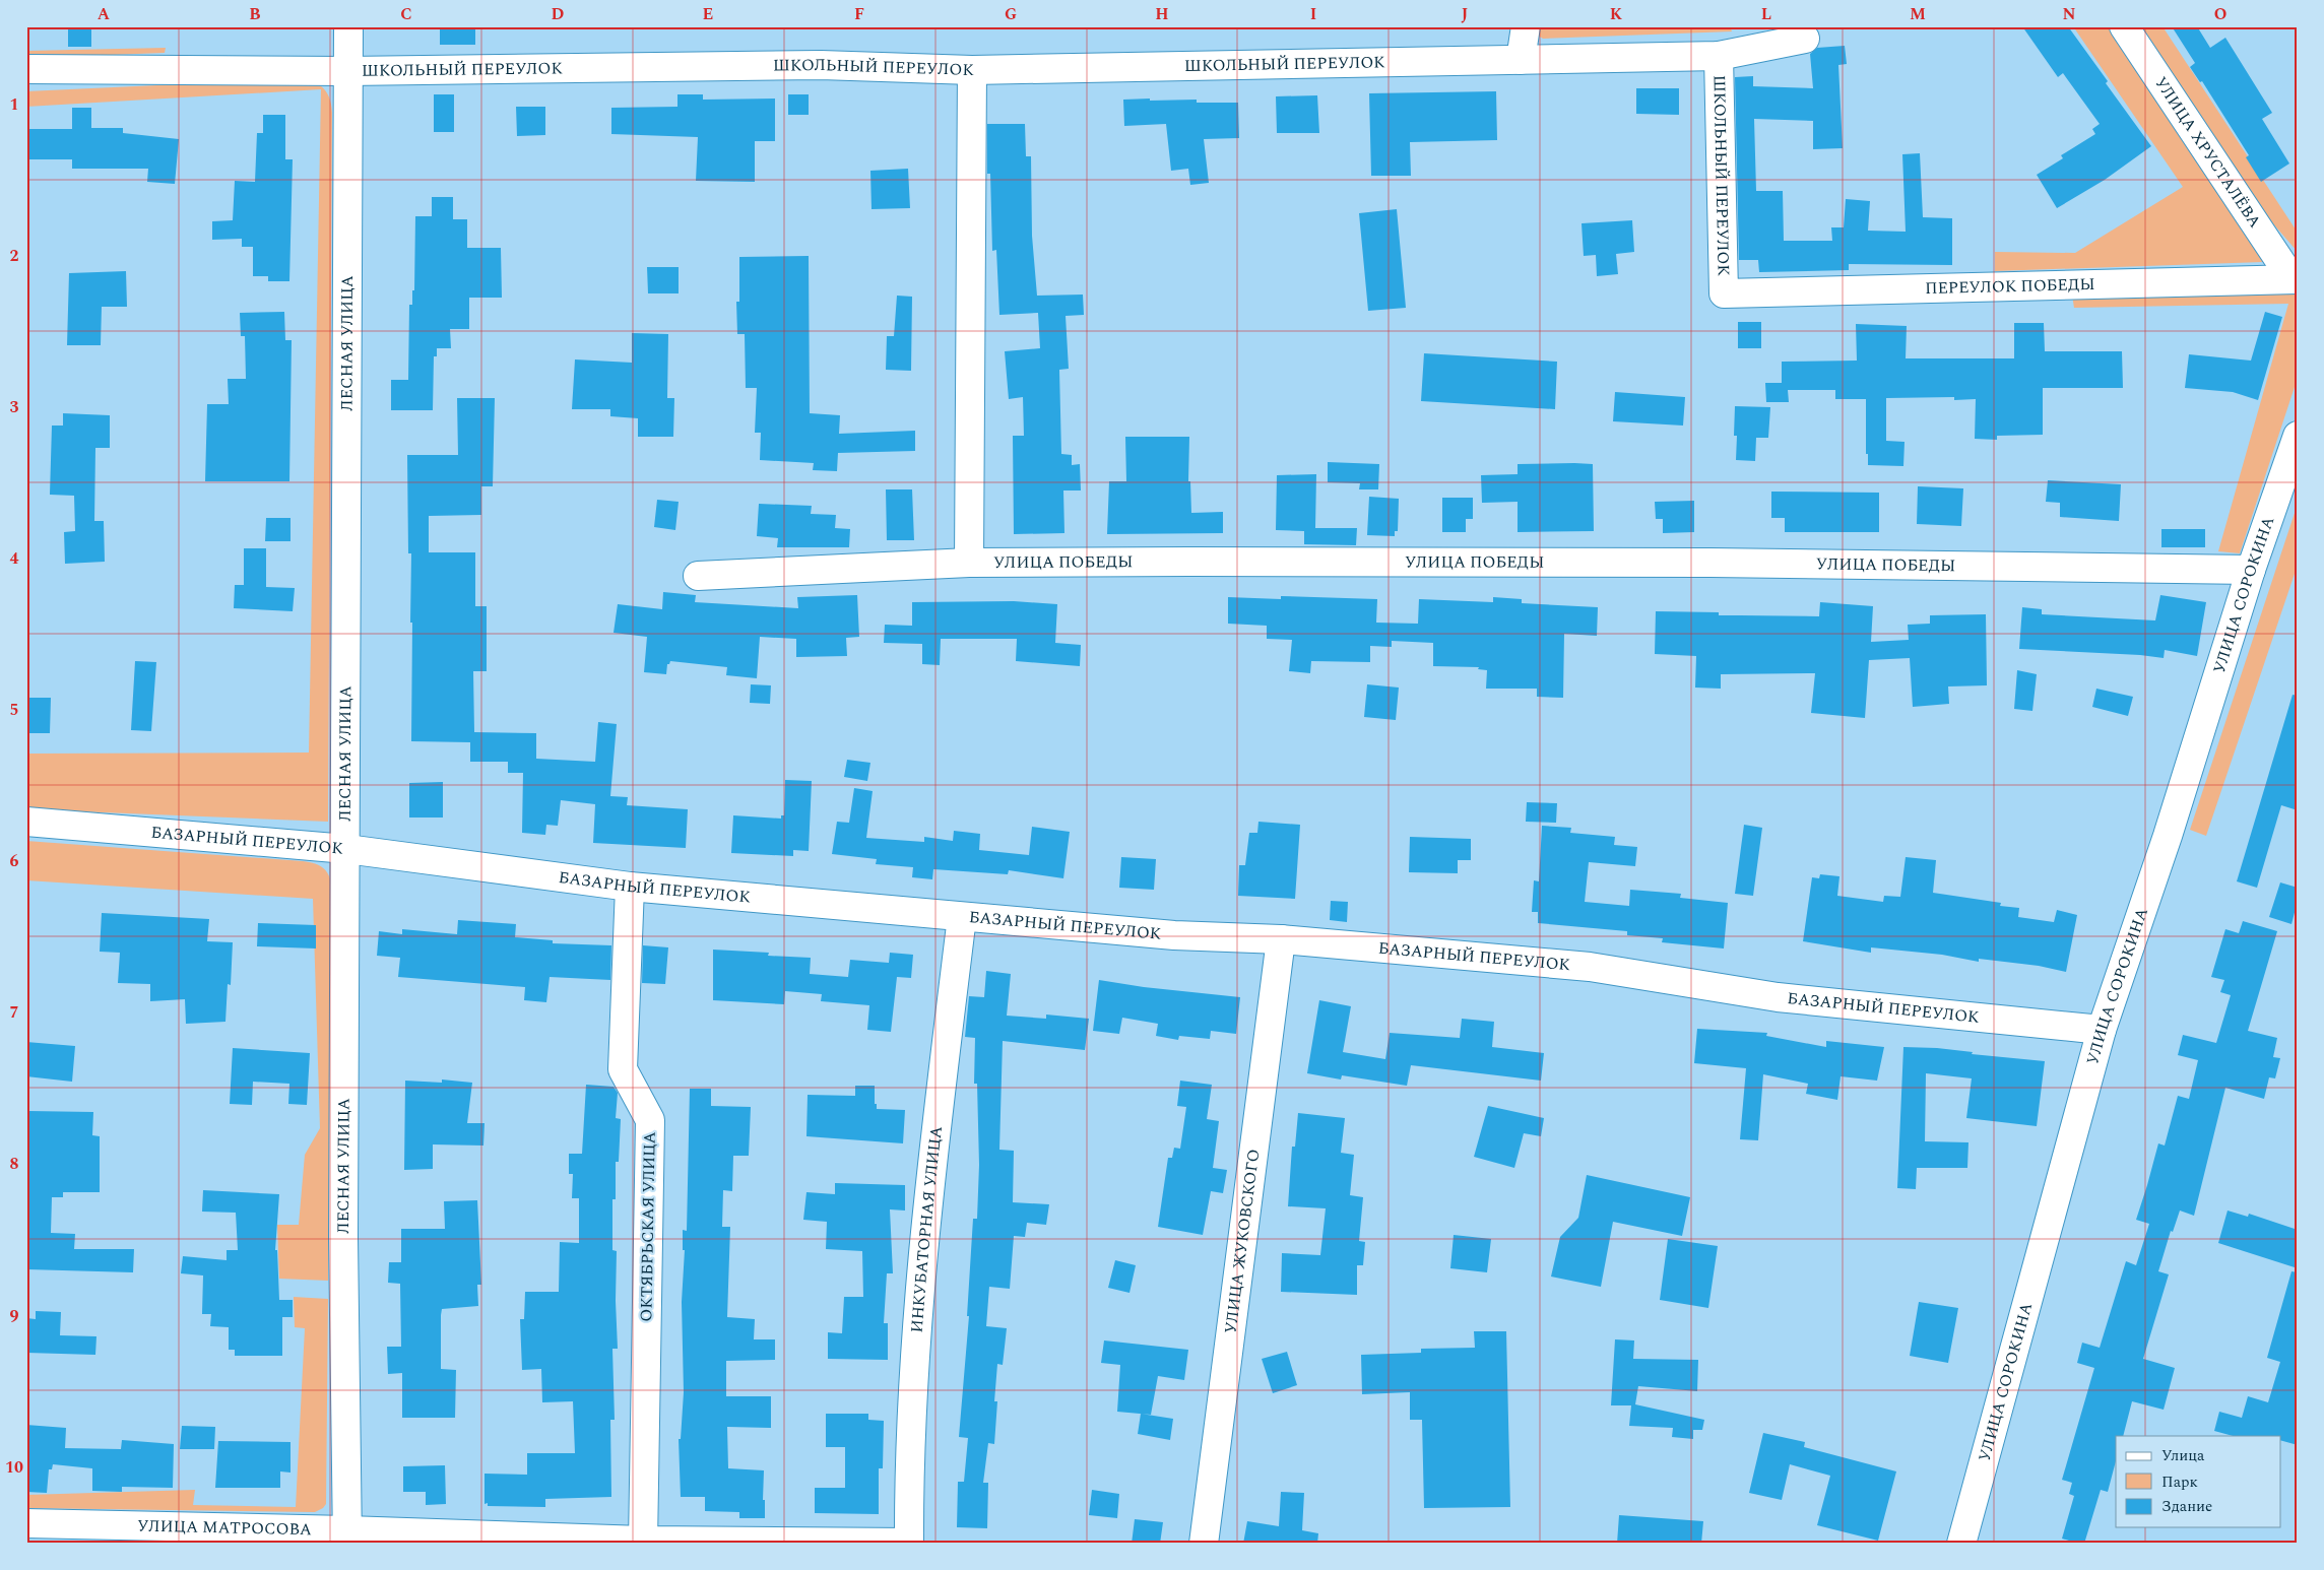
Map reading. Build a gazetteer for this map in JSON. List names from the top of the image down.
{
  "streets": {
    "street": [
      "ШКОЛЬНЫЙ ПЕРЕУЛОК",
      "УЛИЦА ХРУСТАЛЁВА",
      "ПЕРЕУЛОК ПОБЕДЫ",
      "ЛЕСНАЯ УЛИЦА",
      "УЛИЦА ПОБЕДЫ",
      "УЛИЦА СОРОКИНА",
      "БАЗАРНЫЙ ПЕРЕУЛОК",
      "ОКТЯБРЬСКАЯ УЛИЦА",
      "ИНКУБАТОРНАЯ УЛИЦА",
      "УЛИЦА ЖУКОВСКОГО",
      "УЛИЦА МАТРОСОВА"
    ]
  },
  "crossings": [
    ["ШКОЛЬНЫЙ ПЕРЕУЛОК", "ПЕРЕУЛОК ПОБЕДЫ"],
    ["ШКОЛЬНЫЙ ПЕРЕУЛОК", "ЛЕСНАЯ УЛИЦА"],
    ["УЛИЦА ХРУСТАЛЁВА", "ПЕРЕУЛОК ПОБЕДЫ"],
    ["ЛЕСНАЯ УЛИЦА", "БАЗАРНЫЙ ПЕРЕУЛОК"],
    ["ЛЕСНАЯ УЛИЦА", "УЛИЦА МАТРОСОВА"],
    ["УЛИЦА ПОБЕДЫ", "УЛИЦА СОРОКИНА"],
    ["УЛИЦА СОРОКИНА", "БАЗАРНЫЙ ПЕРЕУЛОК"],
    ["БАЗАРНЫЙ ПЕРЕУЛОК", "ОКТЯБРЬСКАЯ УЛИЦА"],
    ["БАЗАРНЫЙ ПЕРЕУЛОК", "ИНКУБАТОРНАЯ УЛИЦА"],
    ["БАЗАРНЫЙ ПЕРЕУЛОК", "УЛИЦА ЖУКОВСКОГО"],
    ["ОКТЯБРЬСКАЯ УЛИЦА", "УЛИЦА МАТРОСОВА"],
    ["ИНКУБАТОРНАЯ УЛИЦА", "УЛИЦА МАТРОСОВА"]
  ],
  "legend": ["Улица", "Парк", "Здание"],
  "grid": {
    "columns": [
      "A",
      "B",
      "C",
      "D",
      "E",
      "F",
      "G",
      "H",
      "I",
      "J",
      "K",
      "L",
      "M",
      "N",
      "O"
    ],
    "rows": [
      "1",
      "2",
      "3",
      "4",
      "5",
      "6",
      "7",
      "8",
      "9",
      "10"
    ]
  }
}
